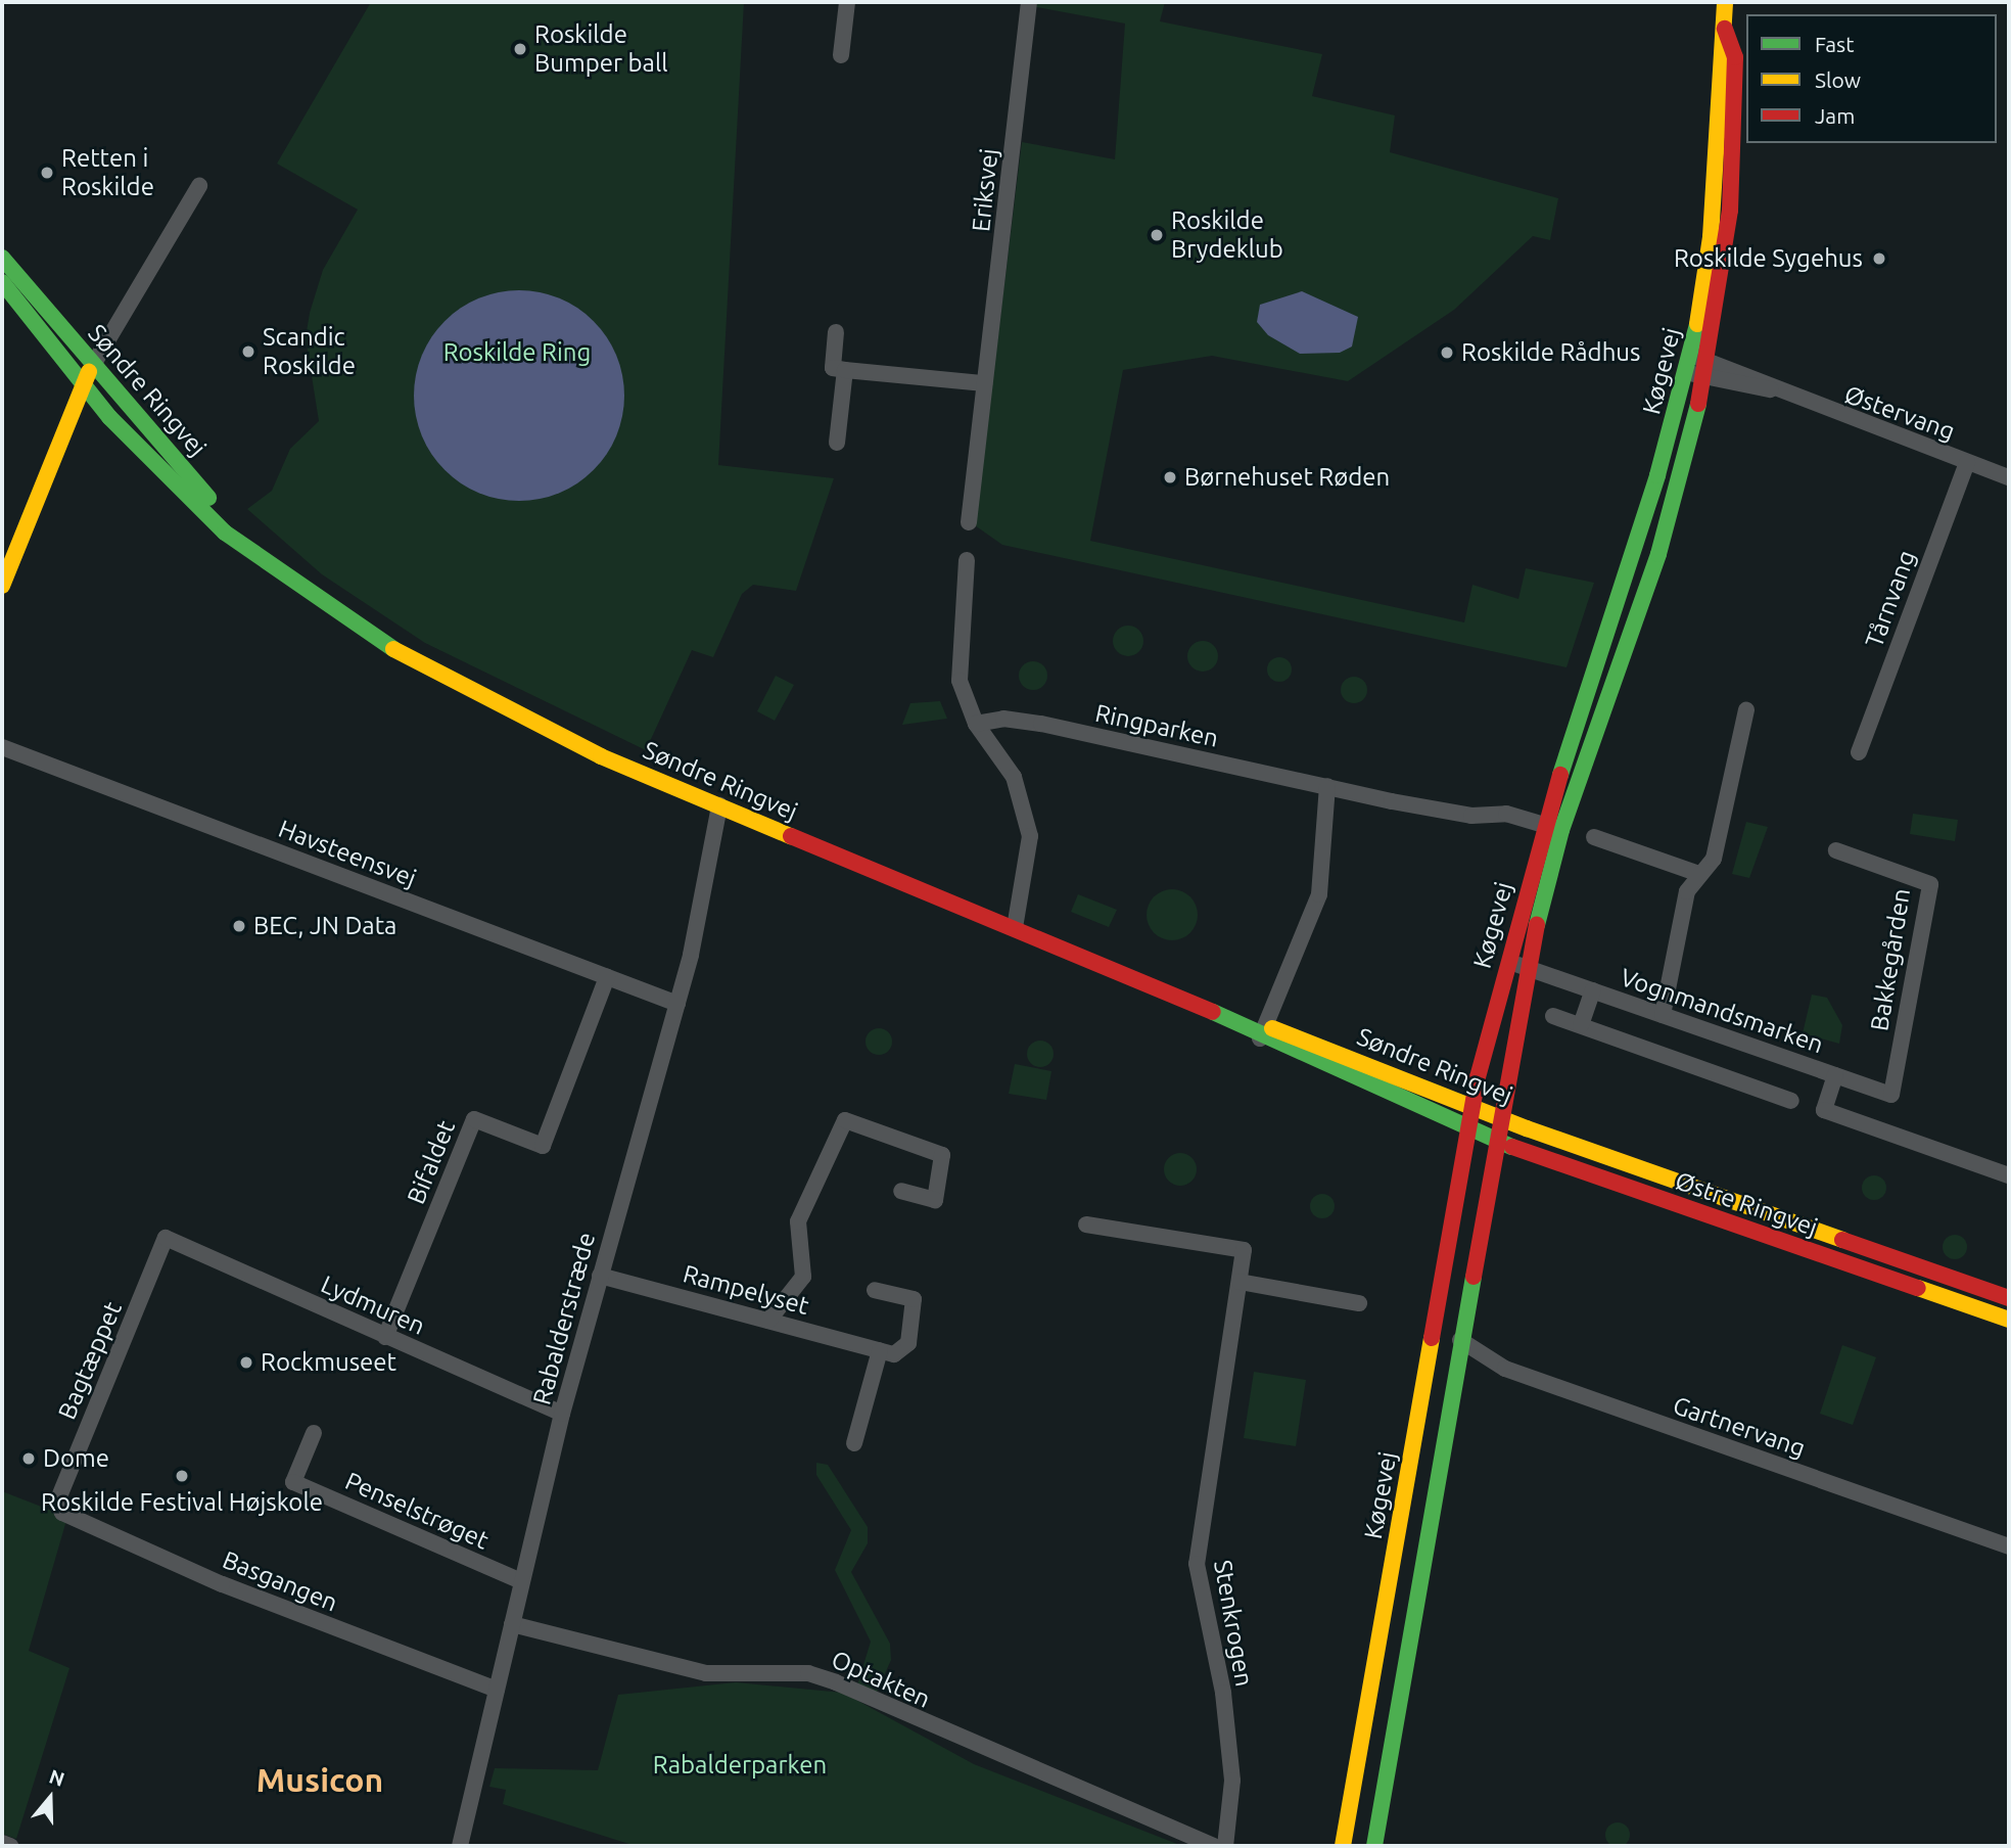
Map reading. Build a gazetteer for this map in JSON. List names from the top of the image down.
{
  "streets": {
    "street": [
      "Eriksvej",
      "Køgevej",
      "Søndre Ringvej",
      "Østervang",
      "Tårnvang",
      "Ringparken",
      "Havsteensvej",
      "Bakkegården",
      "Vognmandsmarken",
      "Bifaldet",
      "Østre Ringvej",
      "Rampelyset",
      "Lydmuren",
      "Rabalderstræde",
      "Bagtæppet",
      "Gartnervang",
      "Penselstrøget",
      "Basgangen",
      "Stenkrogen",
      "Optakten"
    ]
  },
  "crossings": [
    ["Køgevej", "Søndre Ringvej"],
    ["Køgevej", "Østervang"],
    ["Køgevej", "Ringparken"],
    ["Køgevej", "Vognmandsmarken"],
    ["Køgevej", "Østre Ringvej"],
    ["Køgevej", "Gartnervang"],
    ["Søndre Ringvej", "Østre Ringvej"],
    ["Søndre Ringvej", "Rabalderstræde"],
    ["Østervang", "Tårnvang"],
    ["Havsteensvej", "Bifaldet"],
    ["Havsteensvej", "Rabalderstræde"],
    ["Bakkegården", "Vognmandsmarken"],
    ["Bifaldet", "Lydmuren"],
    ["Rampelyset", "Rabalderstræde"],
    ["Lydmuren", "Rabalderstræde"],
    ["Lydmuren", "Bagtæppet"],
    ["Rabalderstræde", "Penselstrøget"],
    ["Rabalderstræde", "Basgangen"],
    ["Rabalderstræde", "Optakten"],
    ["Bagtæppet", "Basgangen"]
  ],
  "districts": ["Musicon"],
  "parks": ["Roskilde Ring", "Rabalderparken"],
  "places": [
    "Roskilde Bumper ball",
    "Retten i Roskilde",
    "Roskilde Brydeklub",
    "Roskilde Sygehus",
    "Scandic Roskilde",
    "Roskilde Rådhus",
    "Børnehuset Røden",
    "BEC, JN Data",
    "Rockmuseet",
    "Dome",
    "Roskilde Festival Højskole"
  ],
  "legend": ["Fast", "Slow", "Jam"],
  "north": "top"
}
